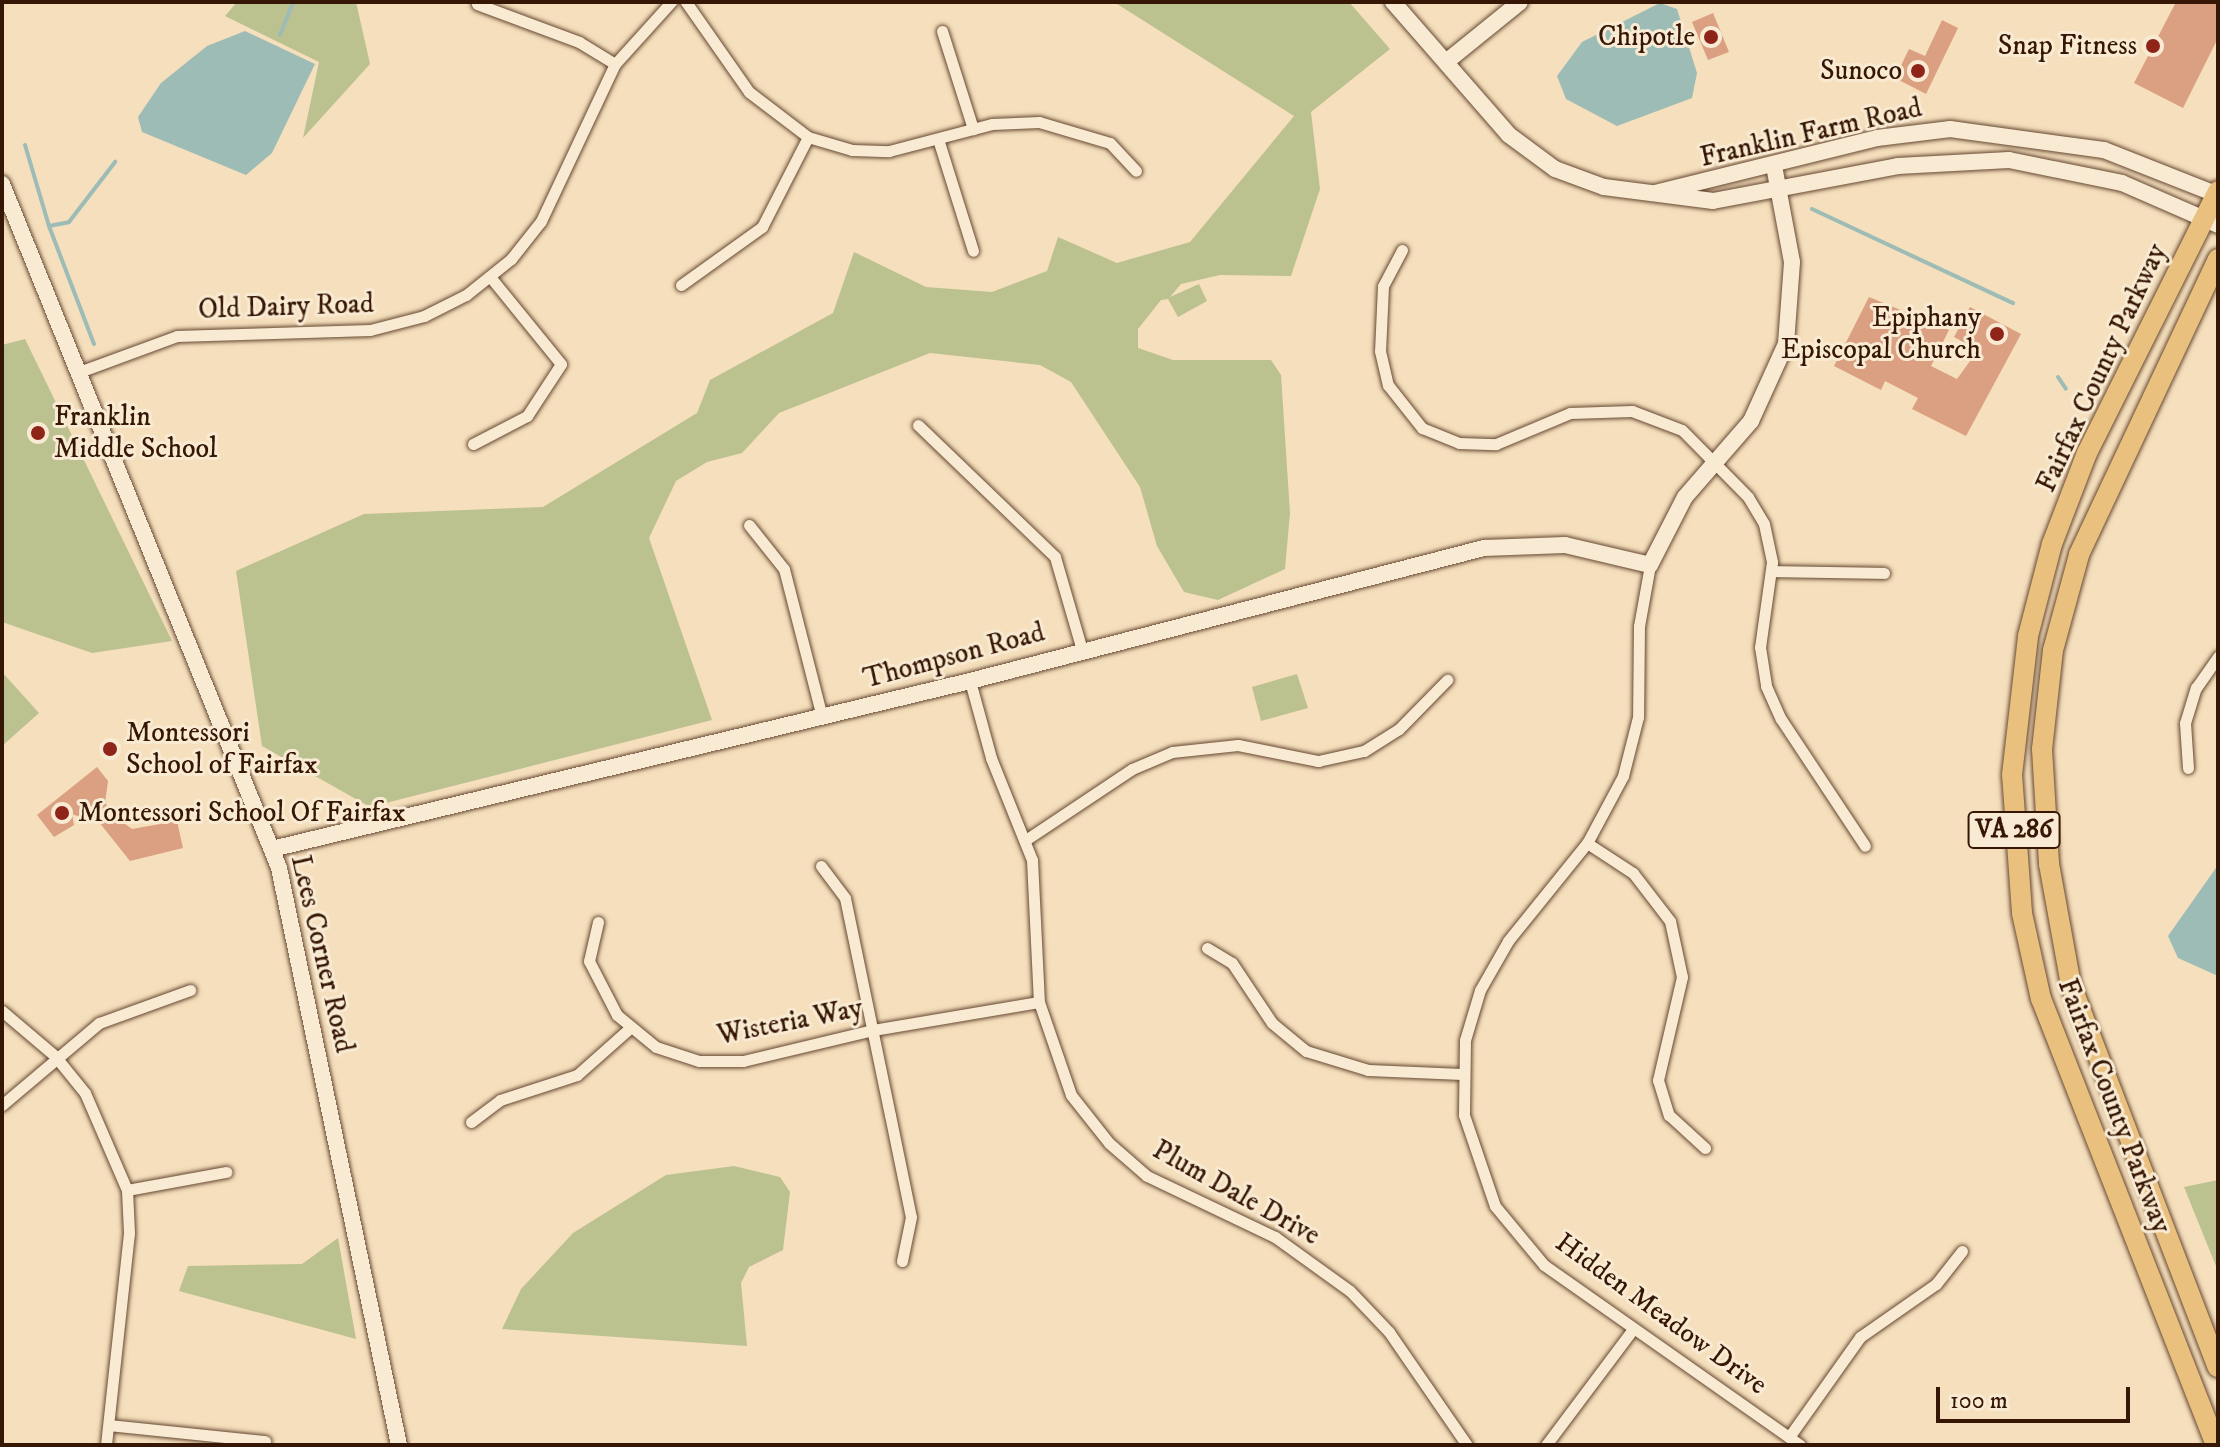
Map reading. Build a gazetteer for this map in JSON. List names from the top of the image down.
{
  "streets": {
    "highway": ["Fairfax County Parkway", "VA 286"],
    "street": [
      "Franklin Farm Road",
      "Old Dairy Road",
      "Thompson Road",
      "Lees Corner Road",
      "Wisteria Way",
      "Plum Dale Drive",
      "Hidden Meadow Drive"
    ]
  },
  "crossings": [
    ["Franklin Farm Road", "Fairfax County Parkway"],
    ["Franklin Farm Road", "Hidden Meadow Drive"],
    ["Old Dairy Road", "Lees Corner Road"],
    ["Thompson Road", "Lees Corner Road"],
    ["Thompson Road", "Plum Dale Drive"],
    ["Thompson Road", "Hidden Meadow Drive"],
    ["Wisteria Way", "Plum Dale Drive"]
  ],
  "places": [
    "Chipotle",
    "Snap Fitness",
    "Sunoco",
    "Epiphany Episcopal Church",
    "Franklin Middle School",
    "Montessori School of Fairfax",
    "Montessori School Of Fairfax"
  ],
  "scale_bar": "100 m"
}
